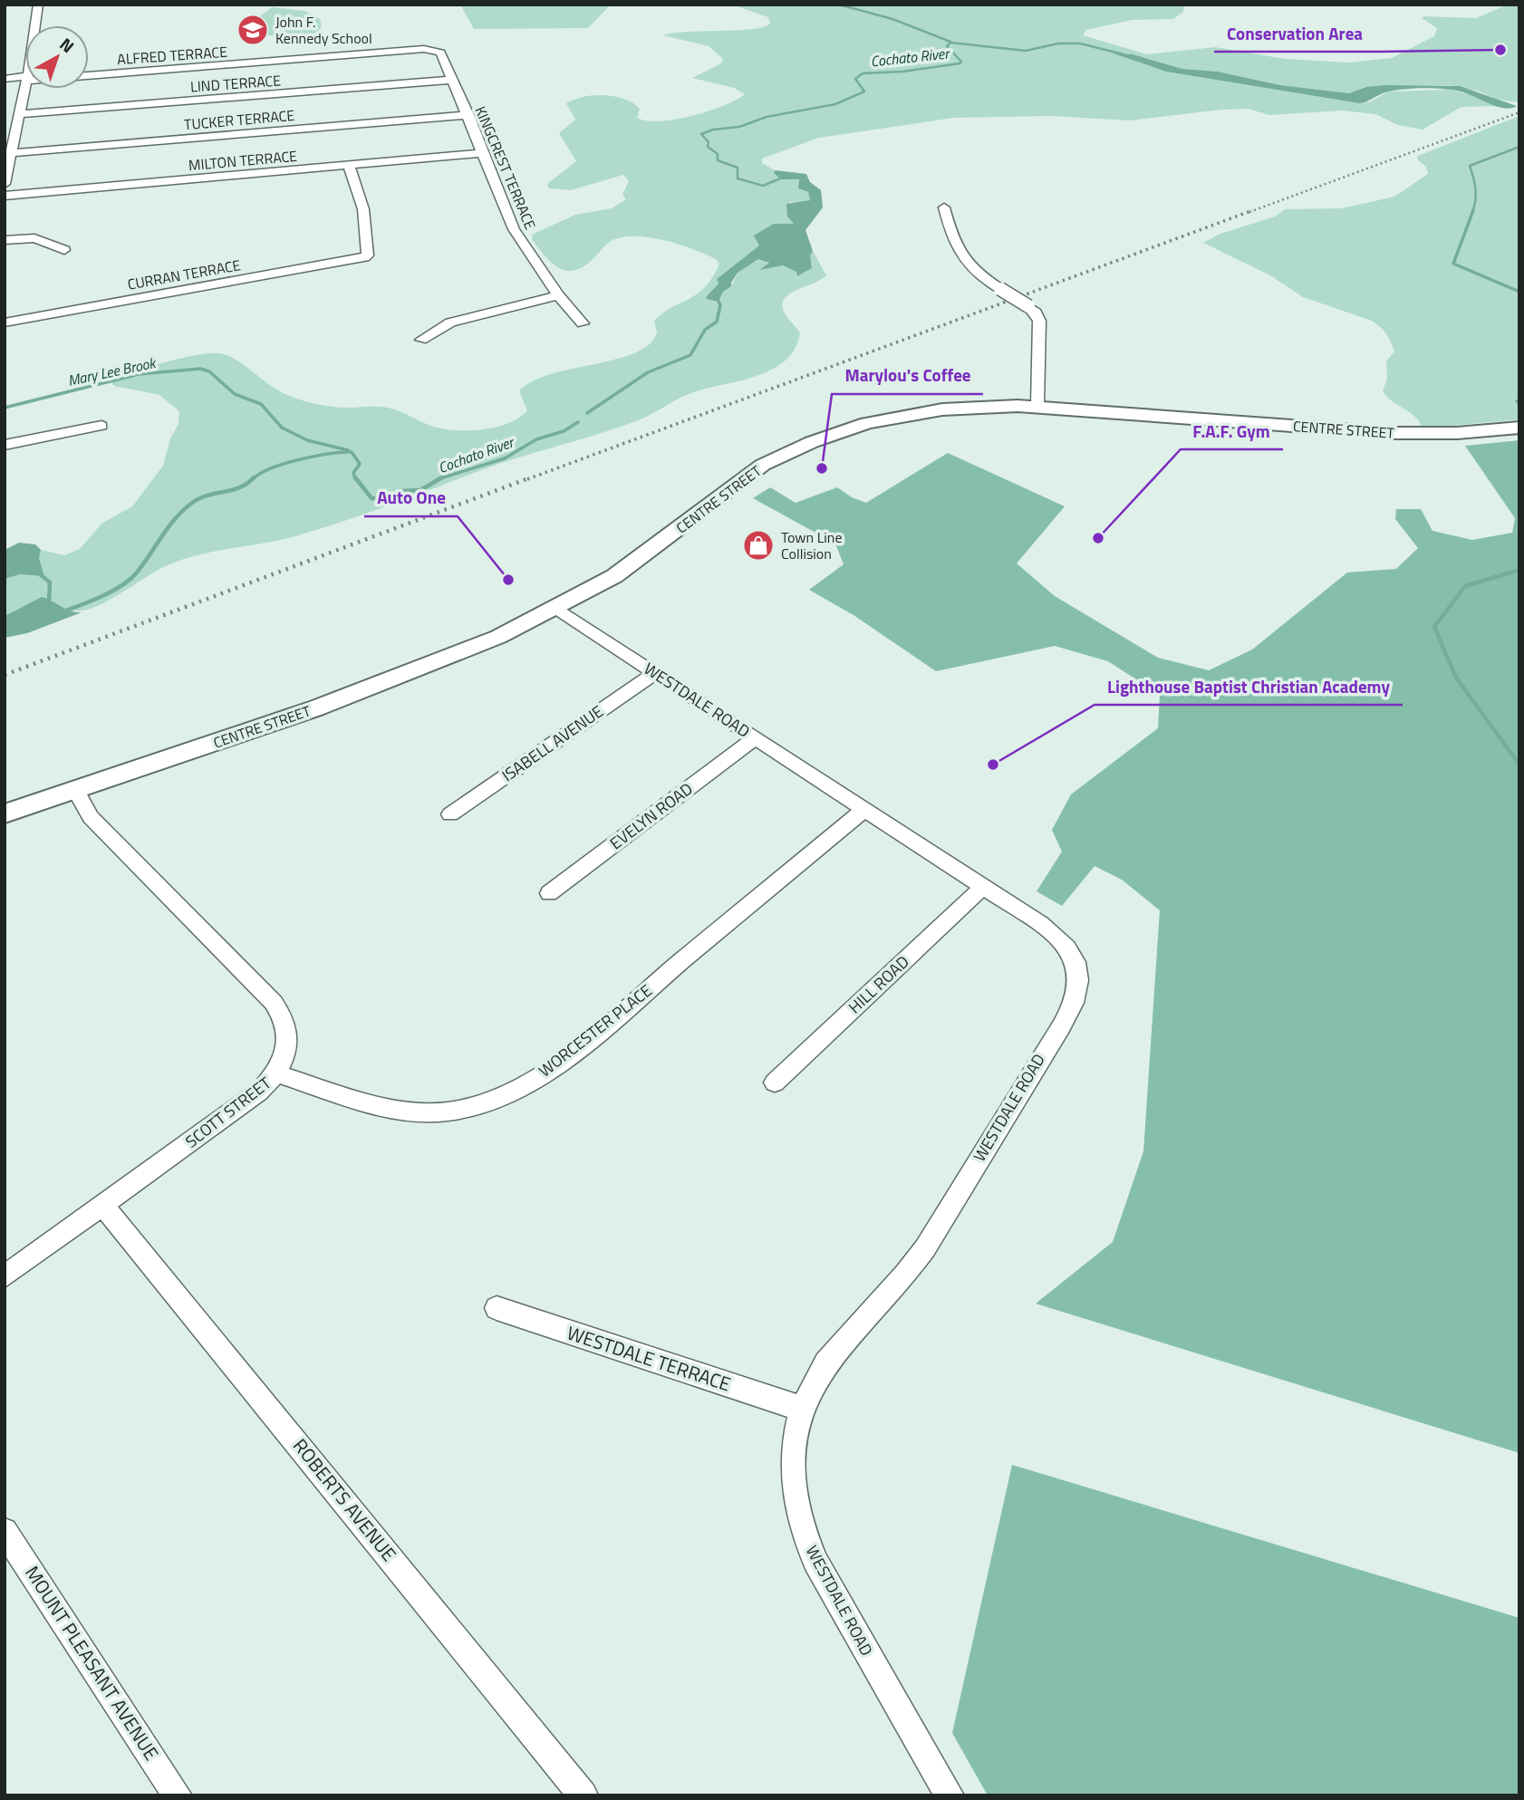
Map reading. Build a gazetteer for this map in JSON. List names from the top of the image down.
{
  "streets": {
    "main road": ["CENTRE STREET"],
    "street": [
      "ALFRED TERRACE",
      "LIND TERRACE",
      "TUCKER TERRACE",
      "MILTON TERRACE",
      "KINGCREST TERRACE",
      "CURRAN TERRACE",
      "WESTDALE ROAD",
      "ISABELL AVENUE",
      "EVELYN ROAD",
      "HILL ROAD",
      "WORCESTER PLACE",
      "SCOTT STREET",
      "WESTDALE TERRACE",
      "ROBERTS AVENUE",
      "MOUNT PLEASANT AVENUE"
    ]
  },
  "crossings": [
    ["ALFRED TERRACE", "KINGCREST TERRACE"],
    ["LIND TERRACE", "KINGCREST TERRACE"],
    ["TUCKER TERRACE", "KINGCREST TERRACE"],
    ["MILTON TERRACE", "KINGCREST TERRACE"],
    ["MILTON TERRACE", "CURRAN TERRACE"],
    ["CENTRE STREET", "WESTDALE ROAD"],
    ["CENTRE STREET", "SCOTT STREET"],
    ["WESTDALE ROAD", "ISABELL AVENUE"],
    ["WESTDALE ROAD", "EVELYN ROAD"],
    ["WESTDALE ROAD", "HILL ROAD"],
    ["WESTDALE ROAD", "WORCESTER PLACE"],
    ["WESTDALE ROAD", "WESTDALE TERRACE"],
    ["WORCESTER PLACE", "SCOTT STREET"],
    ["SCOTT STREET", "ROBERTS AVENUE"]
  ],
  "water": ["Cochato River", "Mary Lee Brook"],
  "places": {
    "school or university": ["John F. Kennedy School"],
    "other": [
      "Conservation Area",
      "Marylou's Coffee",
      "F.A.F. Gym",
      "Auto One",
      "Lighthouse Baptist Christian Academy"
    ],
    "shop": ["Town Line Collision"]
  },
  "north": "top right"
}
